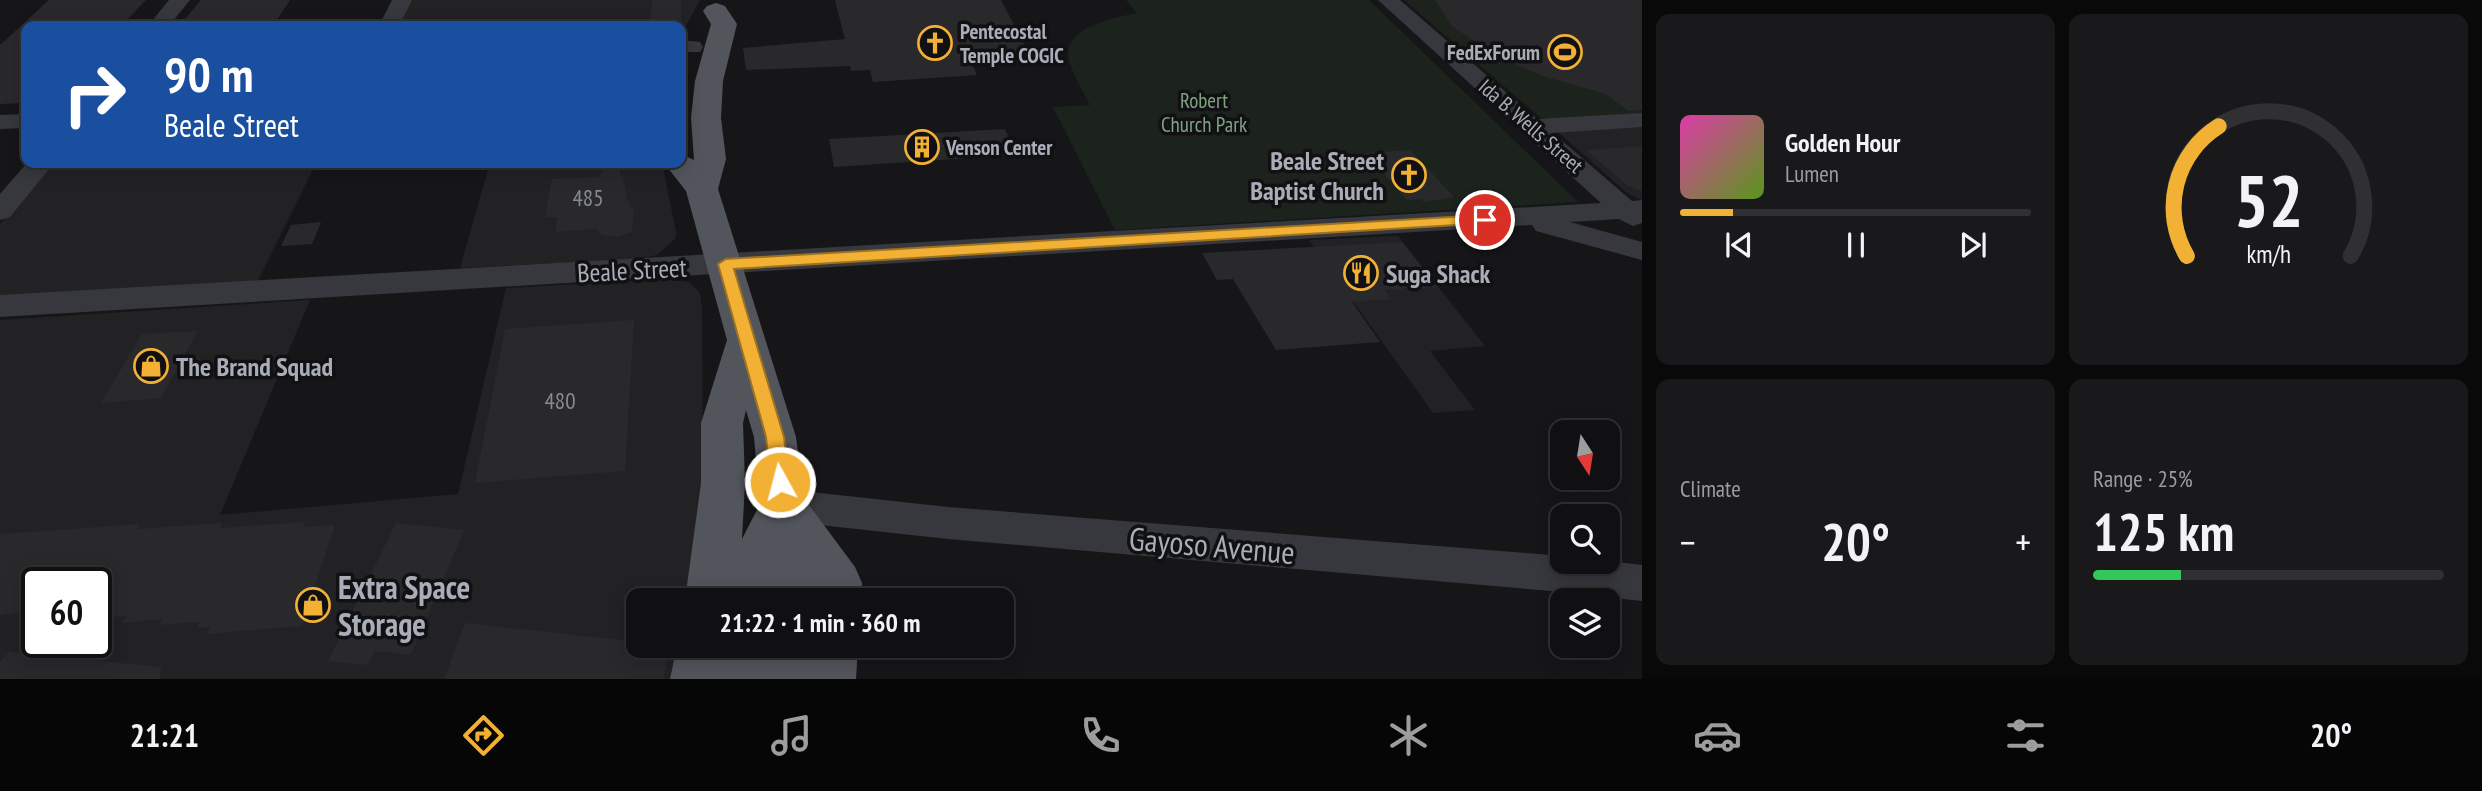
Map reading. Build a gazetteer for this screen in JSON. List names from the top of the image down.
{
  "streets": {
    "street": ["Ida B. Wells Street", "Beale Street", "Gayoso Avenue"]
  },
  "crossings": [
    ["Ida B. Wells Street", "Beale Street"]
  ],
  "parks": ["Robert Church Park"],
  "places": {
    "church": ["Pentecostal Temple COGIC", "Beale Street Baptist Church"],
    "sports": ["FedExForum"],
    "building": ["Venson Center"],
    "restaurant": ["Suga Shack"],
    "shop": ["The Brand Squad", "Extra Space Storage"]
  },
  "house_numbers": ["485", "480"],
  "north": "bottom",
  "page": {
    "turn": ["90 m", "Beale Street"],
    "song": ["Golden Hour", "Lumen"],
    "tile": [
      "Climate",
      ["Range · 25%", "125 km"]
    ],
    "heat": ["−", "20°", "+"],
    "limit": "60",
    "trip": "21:22 · 1 min · 360 m",
    "tabs": ["21:21", "20°"],
    "gauge": ["52", "km/h"]
  }
}
